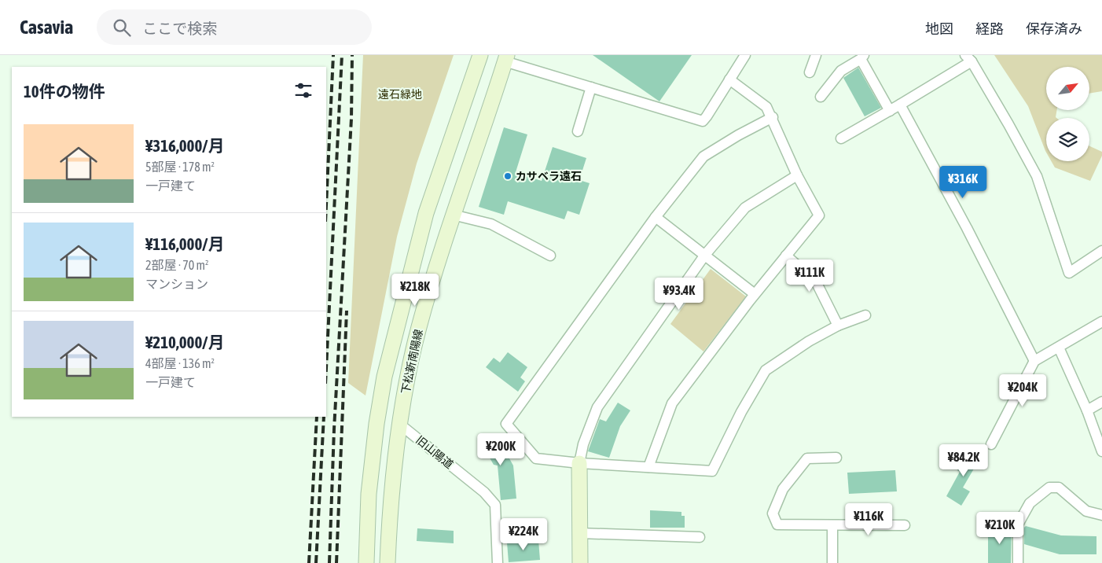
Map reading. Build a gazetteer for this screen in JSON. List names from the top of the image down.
{
  "streets": {
    "main road": ["下松新南陽線"],
    "street": ["旧山陽道"]
  },
  "crossings": [
    ["下松新南陽線", "旧山陽道"]
  ],
  "parks": ["遠石緑地"],
  "places": ["カサベラ遠石"],
  "north": "top right",
  "page": {
    "header": "Casavia",
    "search": "ここで検索",
    "nav": ["地図", "経路", "保存済み"],
    "heading": "10件の物件",
    "list": [
      {
        "name": "¥316,000/月",
        "note": "5部屋 · 178 m² · 一戸建て"
      },
      {
        "name": "¥116,000/月",
        "note": "2部屋 · 70 m² · マンション"
      },
      {
        "name": "¥210,000/月",
        "note": "4部屋 · 136 m² · 一戸建て"
      }
    ],
    "price": [
      "¥316K",
      "¥111K",
      "¥218K",
      "¥93.4K",
      "¥204K",
      "¥200K",
      "¥84.2K",
      "¥116K",
      "¥210K",
      "¥224K"
    ]
  }
}
